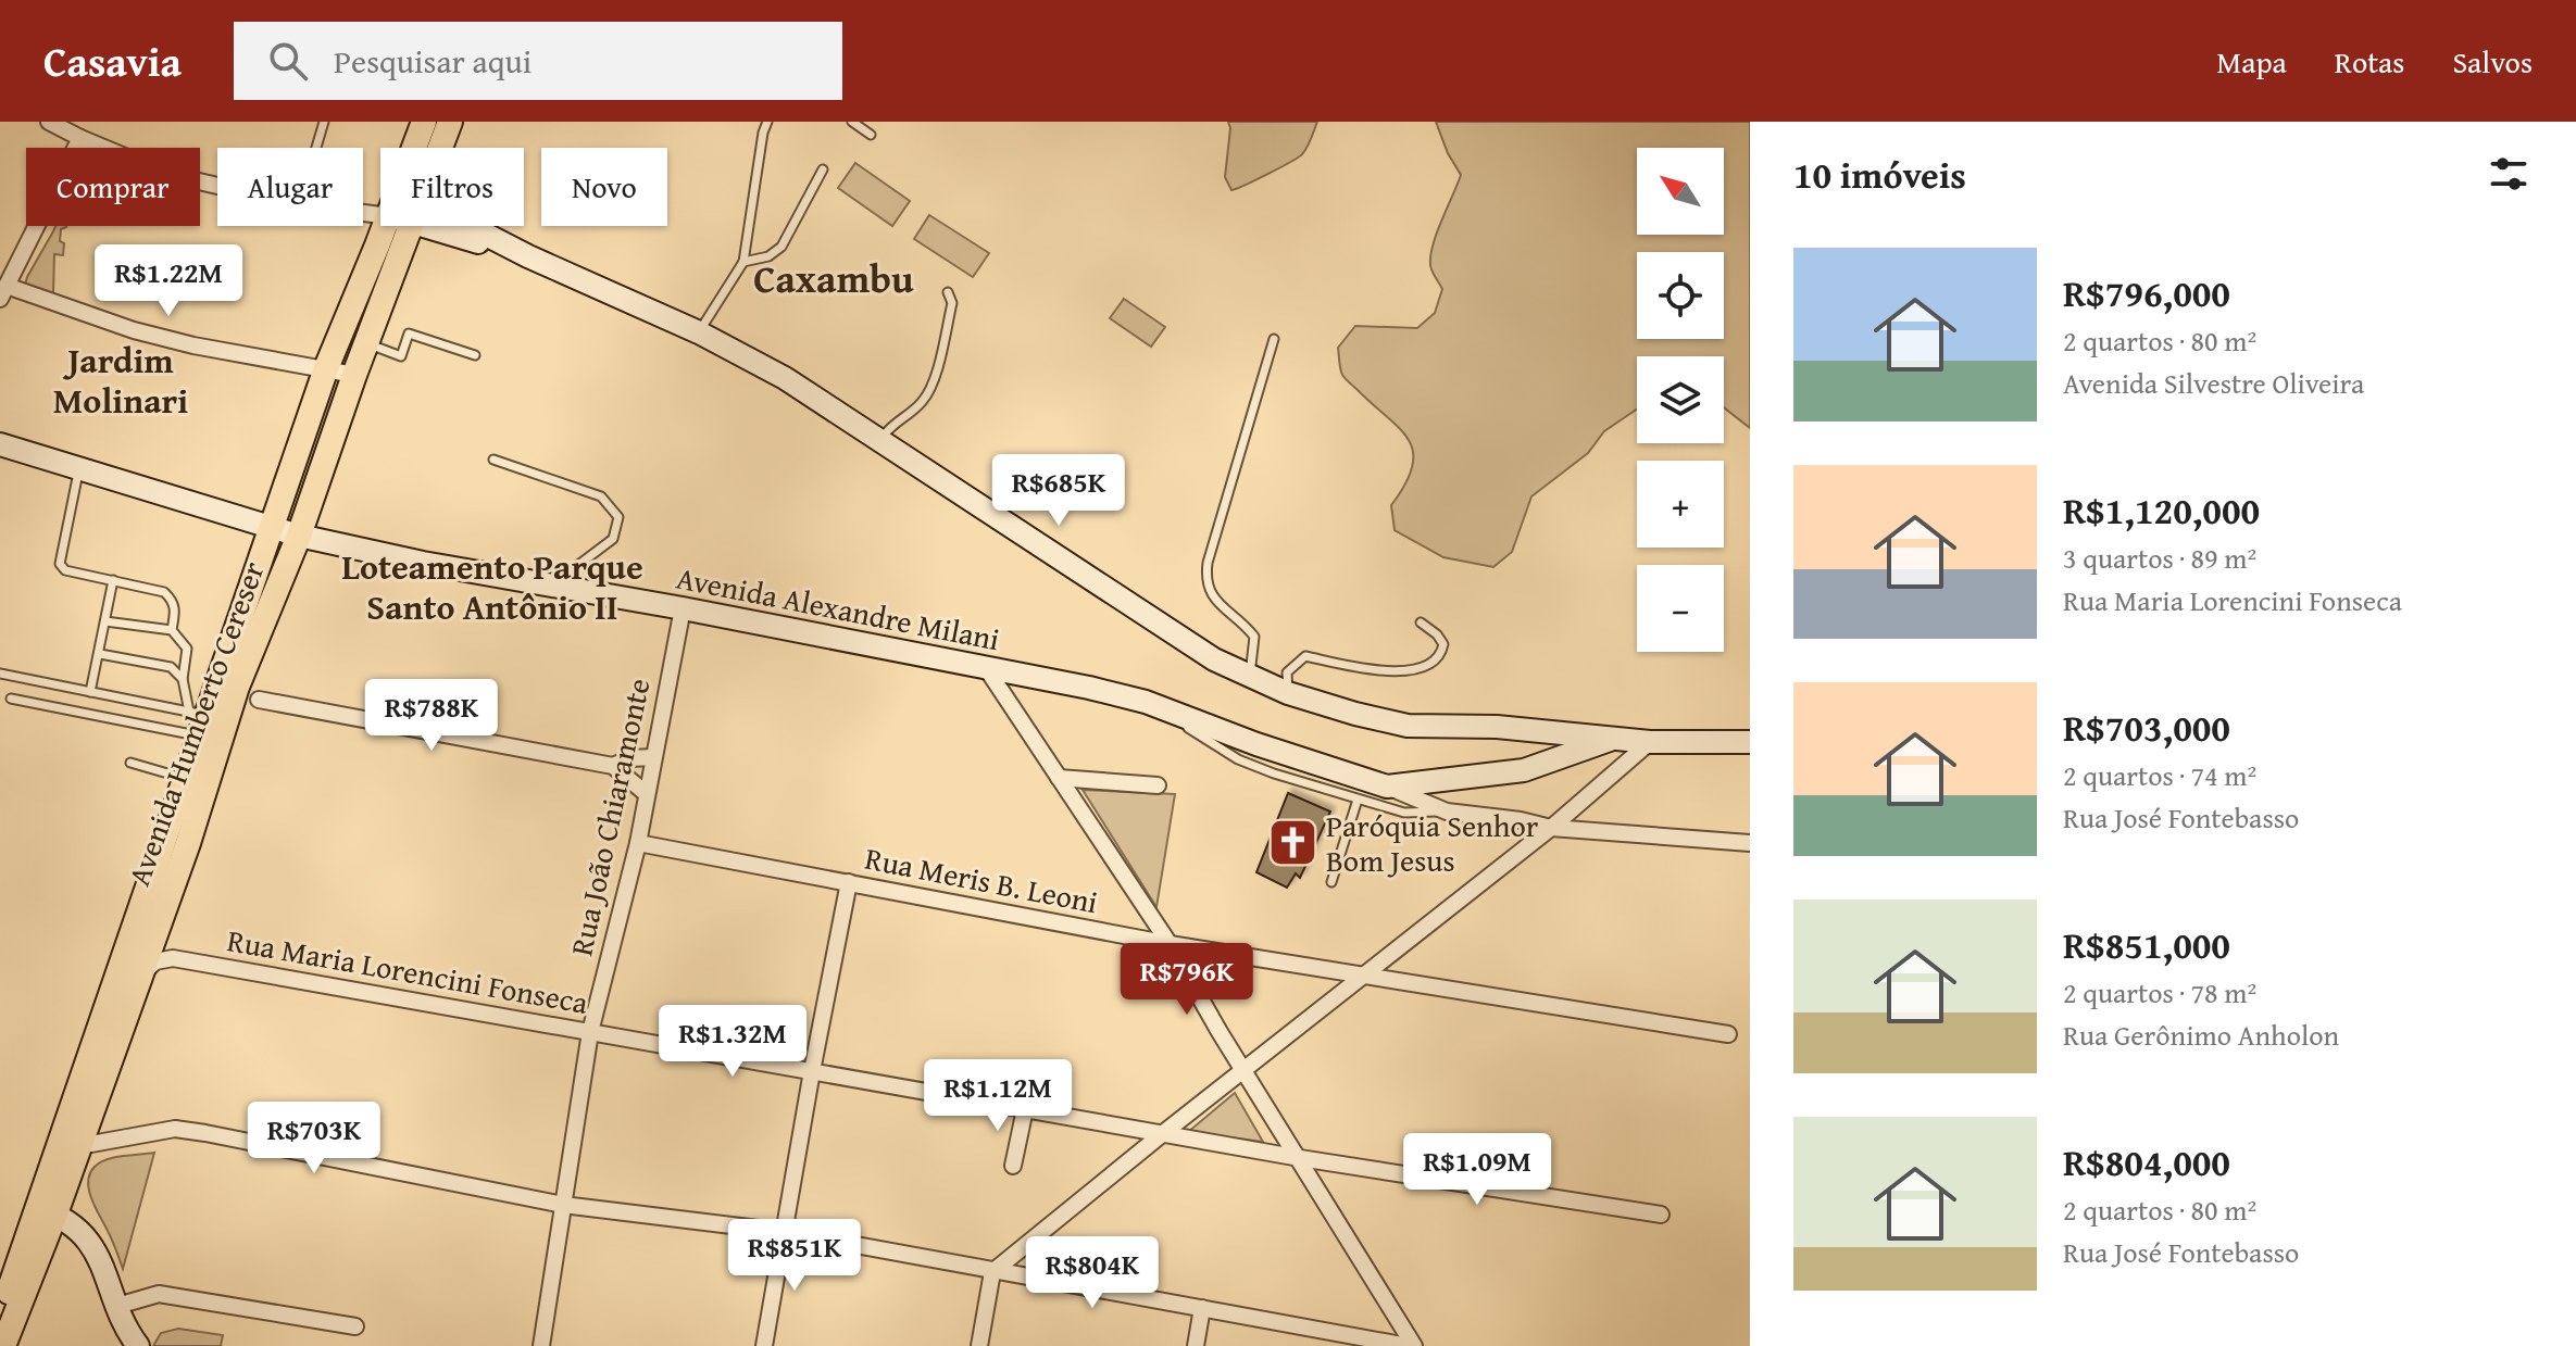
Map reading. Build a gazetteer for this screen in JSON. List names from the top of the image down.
{
  "streets": {
    "main road": ["Avenida Humberto Cereser"],
    "street": [
      "Avenida Alexandre Milani",
      "Rua João Chiaramonte",
      "Rua Meris B. Leoni",
      "Rua Maria Lorencini Fonseca"
    ]
  },
  "crossings": [
    ["Avenida Alexandre Milani", "Avenida Humberto Cereser"],
    ["Avenida Alexandre Milani", "Rua João Chiaramonte"],
    ["Rua João Chiaramonte", "Rua Meris B. Leoni"],
    ["Rua João Chiaramonte", "Rua Maria Lorencini Fonseca"]
  ],
  "districts": ["Caxambu", "Jardim Molinari", "Loteamento Parque Santo Antônio II"],
  "places": {
    "church": ["Paróquia Senhor Bom Jesus"]
  },
  "north": "top left",
  "page": {
    "header": "Casavia",
    "search": "Pesquisar aqui",
    "nav": ["Mapa", "Rotas", "Salvos"],
    "heading": "10 imóveis",
    "map_buttons": ["+", "−"],
    "chip": [
      "Comprar",
      "Alugar",
      "Filtros",
      "Novo"
    ],
    "list": [
      {
        "name": "R$796,000",
        "note": "2 quartos · 80 m² · Avenida Silvestre Oliveira"
      },
      {
        "name": "R$1,120,000",
        "note": "3 quartos · 89 m² · Rua Maria Lorencini Fonseca"
      },
      {
        "name": "R$703,000",
        "note": "2 quartos · 74 m² · Rua José Fontebasso"
      },
      {
        "name": "R$851,000",
        "note": "2 quartos · 78 m² · Rua Gerônimo Anholon"
      },
      {
        "name": "R$804,000",
        "note": "2 quartos · 80 m² · Rua José Fontebasso"
      }
    ],
    "price": [
      "R$1.22M",
      "R$685K",
      "R$788K",
      "R$796K",
      "R$1.32M",
      "R$1.12M",
      "R$703K",
      "R$1.09M",
      "R$851K",
      "R$804K"
    ]
  }
}
